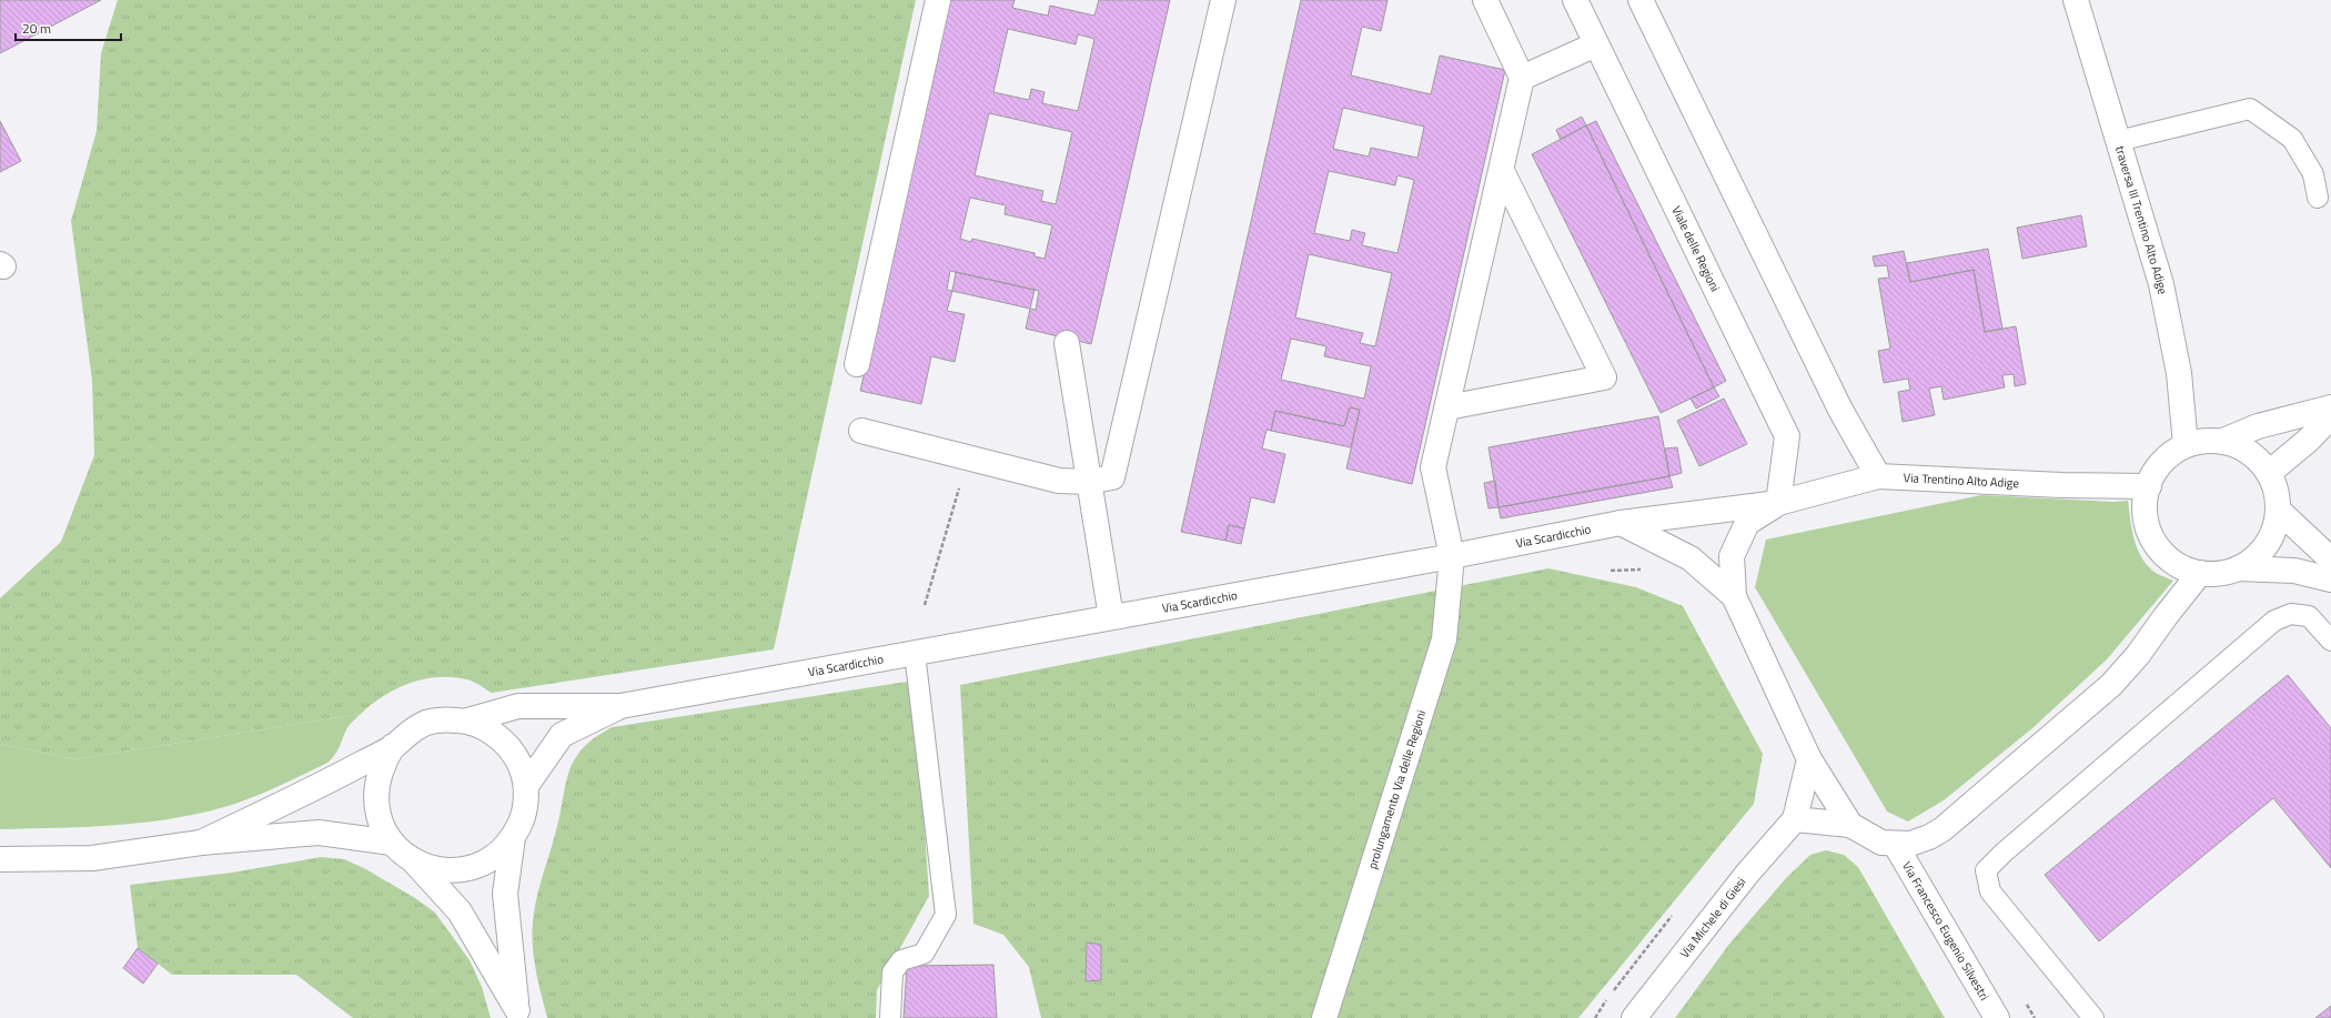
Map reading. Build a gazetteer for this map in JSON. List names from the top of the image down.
{
  "streets": {
    "street": [
      "traversa III Trentino Alto Adige",
      "Viale delle Regioni",
      "Via Trentino Alto Adige",
      "Via Scardicchio",
      "prolungamento Via delle Regioni",
      "Via Michele di Giesi",
      "Via Francesco Eugenio Silvestri"
    ]
  },
  "crossings": [
    ["traversa III Trentino Alto Adige", "Via Trentino Alto Adige"],
    ["Viale delle Regioni", "Via Trentino Alto Adige"],
    ["Viale delle Regioni", "Via Scardicchio"],
    ["Via Trentino Alto Adige", "Via Scardicchio"],
    ["Via Scardicchio", "prolungamento Via delle Regioni"]
  ],
  "scale_bar": "20 m"
}
